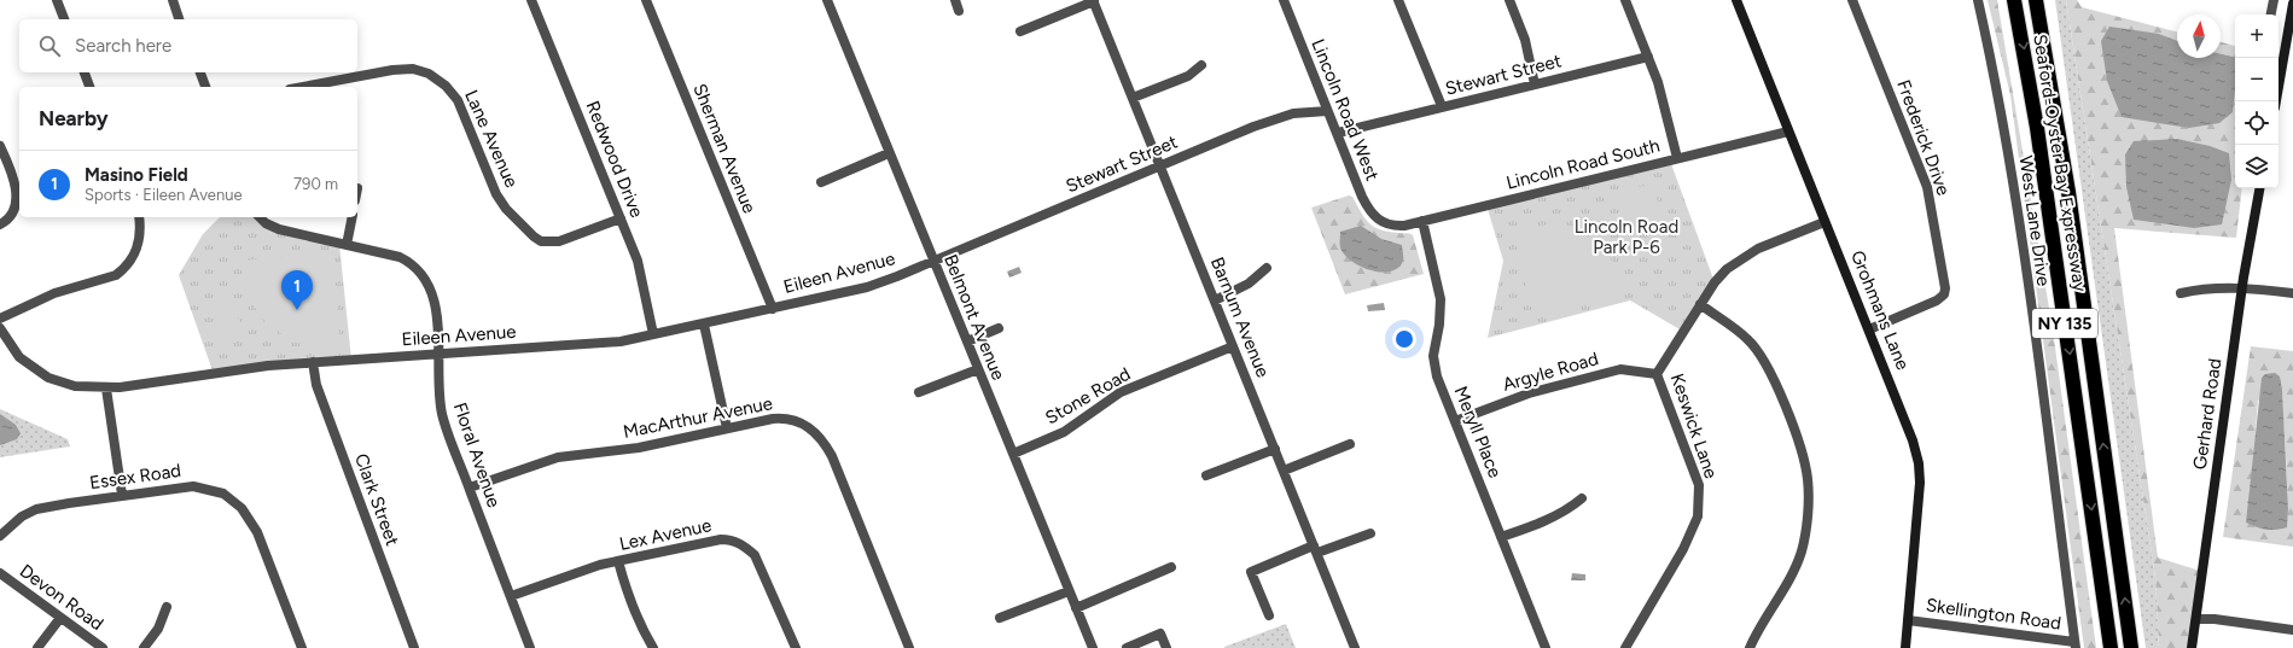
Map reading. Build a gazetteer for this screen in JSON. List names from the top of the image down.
{
  "streets": {
    "highway": ["Seaford-Oyster Bay Expressway", "NY 135"],
    "street": [
      "Stewart Street",
      "Lincoln Road West",
      "Frederick Drive",
      "Lane Avenue",
      "Sherman Avenue",
      "Redwood Drive",
      "Lincoln Road South",
      "West Lane Drive",
      "Eileen Avenue",
      "Grohmans Lane",
      "Belmont Avenue",
      "Barnum Avenue",
      "Argyle Road",
      "Stone Road",
      "Gerhard Road",
      "MacArthur Avenue",
      "Keswick Lane",
      "Meryll Place",
      "Floral Avenue",
      "Essex Road",
      "Clark Street",
      "Lex Avenue",
      "Devon Road",
      "Skellington Road"
    ]
  },
  "crossings": [
    ["Stewart Street", "Lincoln Road West"],
    ["Stewart Street", "Eileen Avenue"],
    ["Stewart Street", "Belmont Avenue"],
    ["Stewart Street", "Barnum Avenue"],
    ["Lincoln Road West", "Lincoln Road South"],
    ["Frederick Drive", "Grohmans Lane"],
    ["Lane Avenue", "Redwood Drive"],
    ["Sherman Avenue", "Eileen Avenue"],
    ["Redwood Drive", "Eileen Avenue"],
    ["Lincoln Road South", "Grohmans Lane"],
    ["Lincoln Road South", "Meryll Place"],
    ["West Lane Drive", "Skellington Road"],
    ["Eileen Avenue", "Belmont Avenue"],
    ["Eileen Avenue", "Floral Avenue"],
    ["Eileen Avenue", "Clark Street"],
    ["Grohmans Lane", "Keswick Lane"],
    ["Grohmans Lane", "Skellington Road"],
    ["Belmont Avenue", "Stone Road"],
    ["Barnum Avenue", "Stone Road"],
    ["Argyle Road", "Keswick Lane"],
    ["Argyle Road", "Meryll Place"],
    ["MacArthur Avenue", "Floral Avenue"],
    ["Floral Avenue", "Lex Avenue"]
  ],
  "parks": ["Lincoln Road Park P-6"],
  "north": "top",
  "page": {
    "map_buttons": ["+", "−"],
    "search": "Search here",
    "heading": "Nearby",
    "list": [
      {
        "mark": "1",
        "name": "Masino Field",
        "note": "Sports · Eileen Avenue",
        "value": "790 m"
      }
    ],
    "pins": "1"
  }
}
